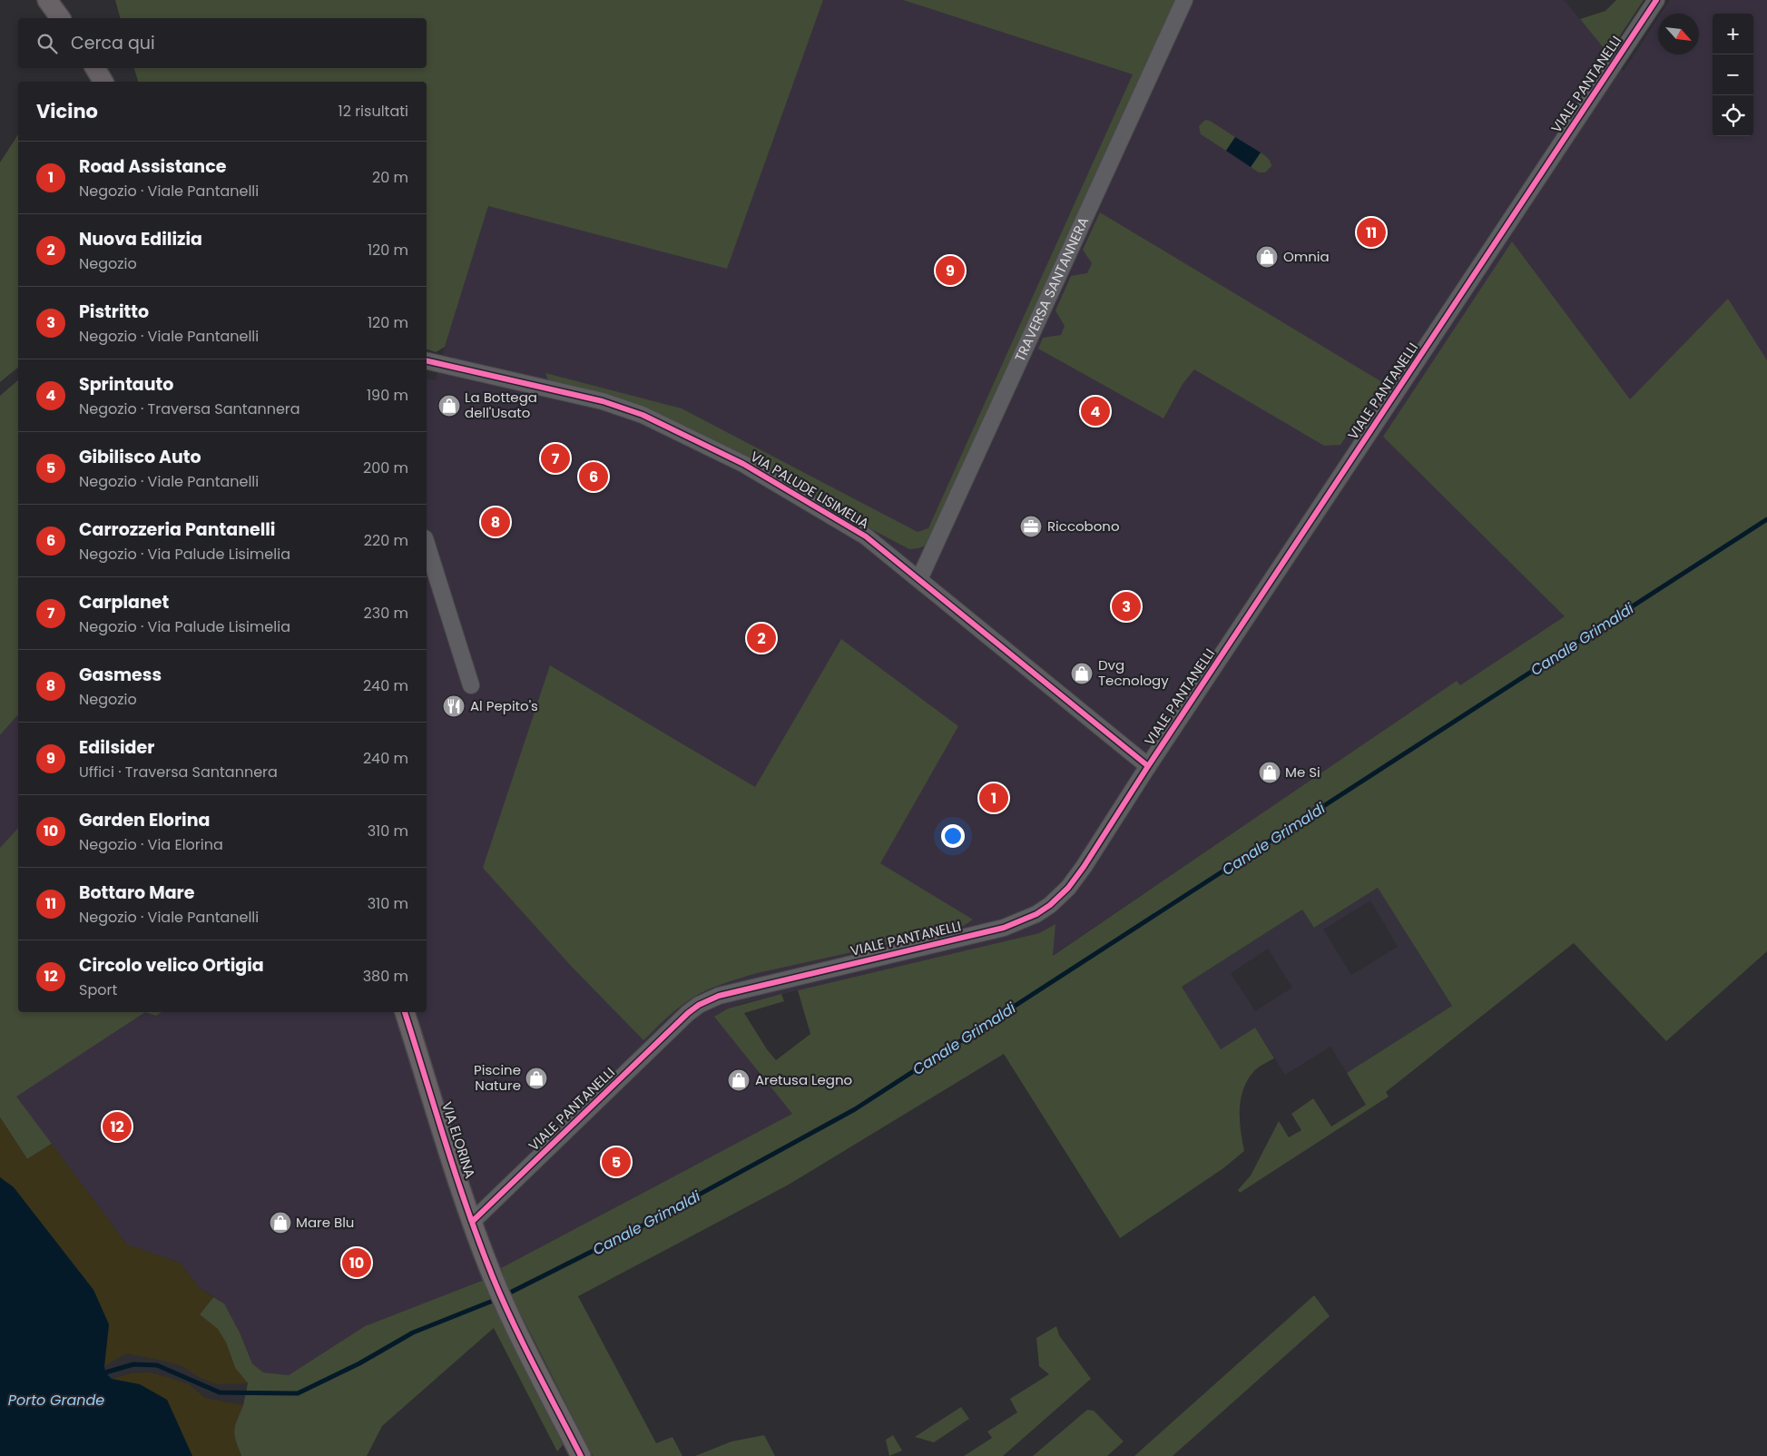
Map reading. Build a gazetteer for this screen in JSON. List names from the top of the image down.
{
  "streets": {
    "main road": ["VIA ELORINA"],
    "street": ["VIALE PANTANELLI", "TRAVERSA SANTANNERA", "VIA PALUDE LISIMELIA"]
  },
  "crossings": [
    ["VIALE PANTANELLI", "VIA PALUDE LISIMELIA"],
    ["VIALE PANTANELLI", "VIA ELORINA"],
    ["TRAVERSA SANTANNERA", "VIA PALUDE LISIMELIA"]
  ],
  "water": ["Canale Grimaldi", "Porto Grande"],
  "places": {
    "shop": [
      "Omnia",
      "La Bottega dell'Usato",
      "Dvg Tecnology",
      "Me Si",
      "Piscine Nature",
      "Aretusa Legno",
      "Mare Blu"
    ],
    "office": ["Riccobono"],
    "restaurant": ["Al Pepito's"]
  },
  "north": "bottom right",
  "page": {
    "map_buttons": ["+", "−"],
    "search": "Cerca qui",
    "heading": ["Vicino", "12 risultati"],
    "list": [
      {
        "mark": "1",
        "name": "Road Assistance",
        "note": "Negozio · Viale Pantanelli",
        "value": "20 m"
      },
      {
        "mark": "2",
        "name": "Nuova Edilizia",
        "note": "Negozio",
        "value": "120 m"
      },
      {
        "mark": "3",
        "name": "Pistritto",
        "note": "Negozio · Viale Pantanelli",
        "value": "120 m"
      },
      {
        "mark": "4",
        "name": "Sprintauto",
        "note": "Negozio · Traversa Santannera",
        "value": "190 m"
      },
      {
        "mark": "5",
        "name": "Gibilisco Auto",
        "note": "Negozio · Viale Pantanelli",
        "value": "200 m"
      },
      {
        "mark": "6",
        "name": "Carrozzeria Pantanelli",
        "note": "Negozio · Via Palude Lisimelia",
        "value": "220 m"
      },
      {
        "mark": "7",
        "name": "Carplanet",
        "note": "Negozio · Via Palude Lisimelia",
        "value": "230 m"
      },
      {
        "mark": "8",
        "name": "Gasmess",
        "note": "Negozio",
        "value": "240 m"
      },
      {
        "mark": "9",
        "name": "Edilsider",
        "note": "Uffici · Traversa Santannera",
        "value": "240 m"
      },
      {
        "mark": "10",
        "name": "Garden Elorina",
        "note": "Negozio · Via Elorina",
        "value": "310 m"
      },
      {
        "mark": "11",
        "name": "Bottaro Mare",
        "note": "Negozio · Viale Pantanelli",
        "value": "310 m"
      },
      {
        "mark": "12",
        "name": "Circolo velico Ortigia",
        "note": "Sport",
        "value": "380 m"
      }
    ],
    "pins": [
      "11",
      "9",
      "4",
      "7",
      "6",
      "8",
      "3",
      "2",
      "1",
      "12",
      "5",
      "10"
    ]
  }
}
